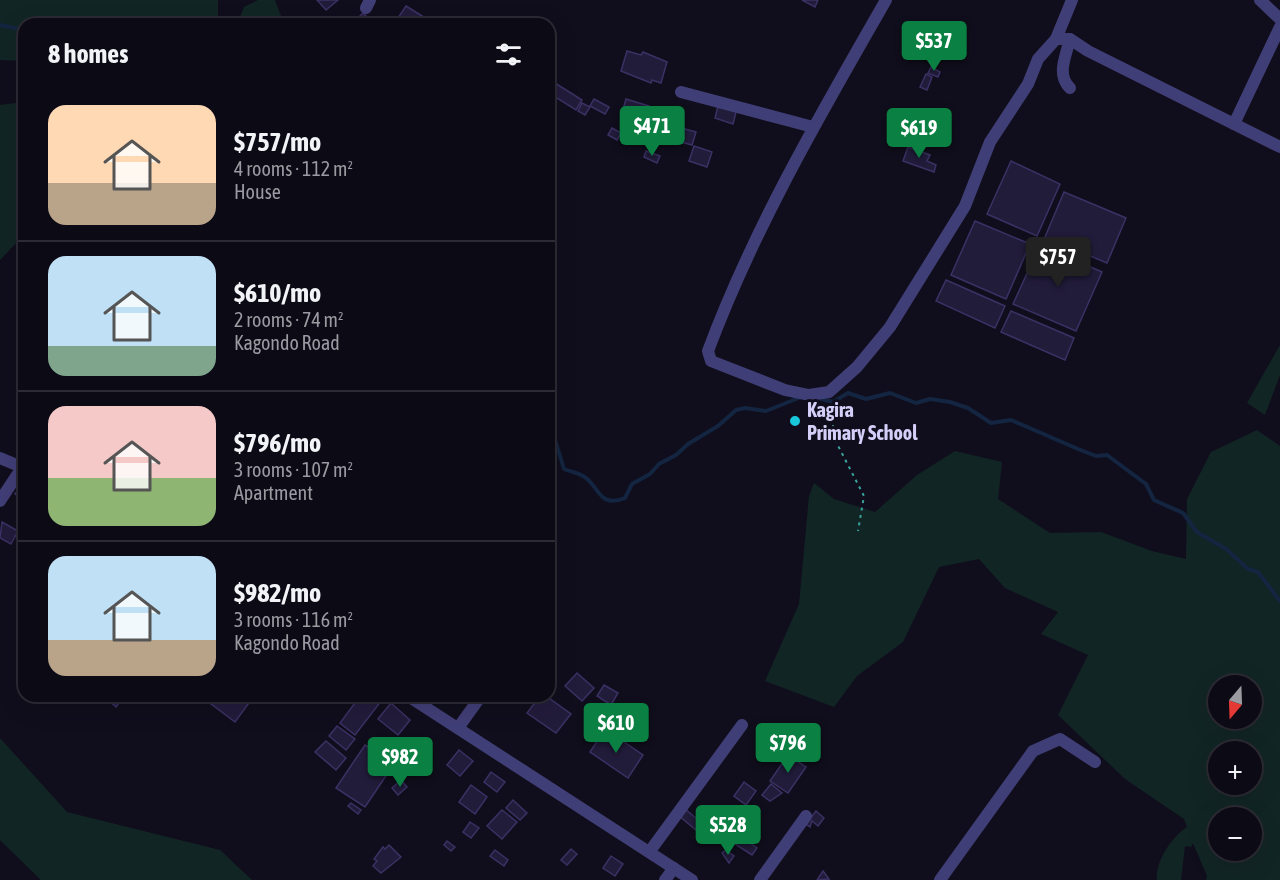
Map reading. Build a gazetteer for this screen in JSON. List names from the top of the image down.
{
  "places": ["Kagira Primary School"],
  "north": "bottom",
  "page": {
    "heading": "8 homes",
    "price": [
      "$537",
      "$471",
      "$619",
      "$757",
      "$610",
      "$796",
      "$982",
      "$528"
    ],
    "list": [
      {
        "name": "$757/mo",
        "note": "4 rooms · 112 m² · House"
      },
      {
        "name": "$610/mo",
        "note": "2 rooms · 74 m² · Kagondo Road"
      },
      {
        "name": "$796/mo",
        "note": "3 rooms · 107 m² · Apartment"
      },
      {
        "name": "$982/mo",
        "note": "3 rooms · 116 m² · Kagondo Road"
      }
    ],
    "map_buttons": ["+", "−"]
  }
}
